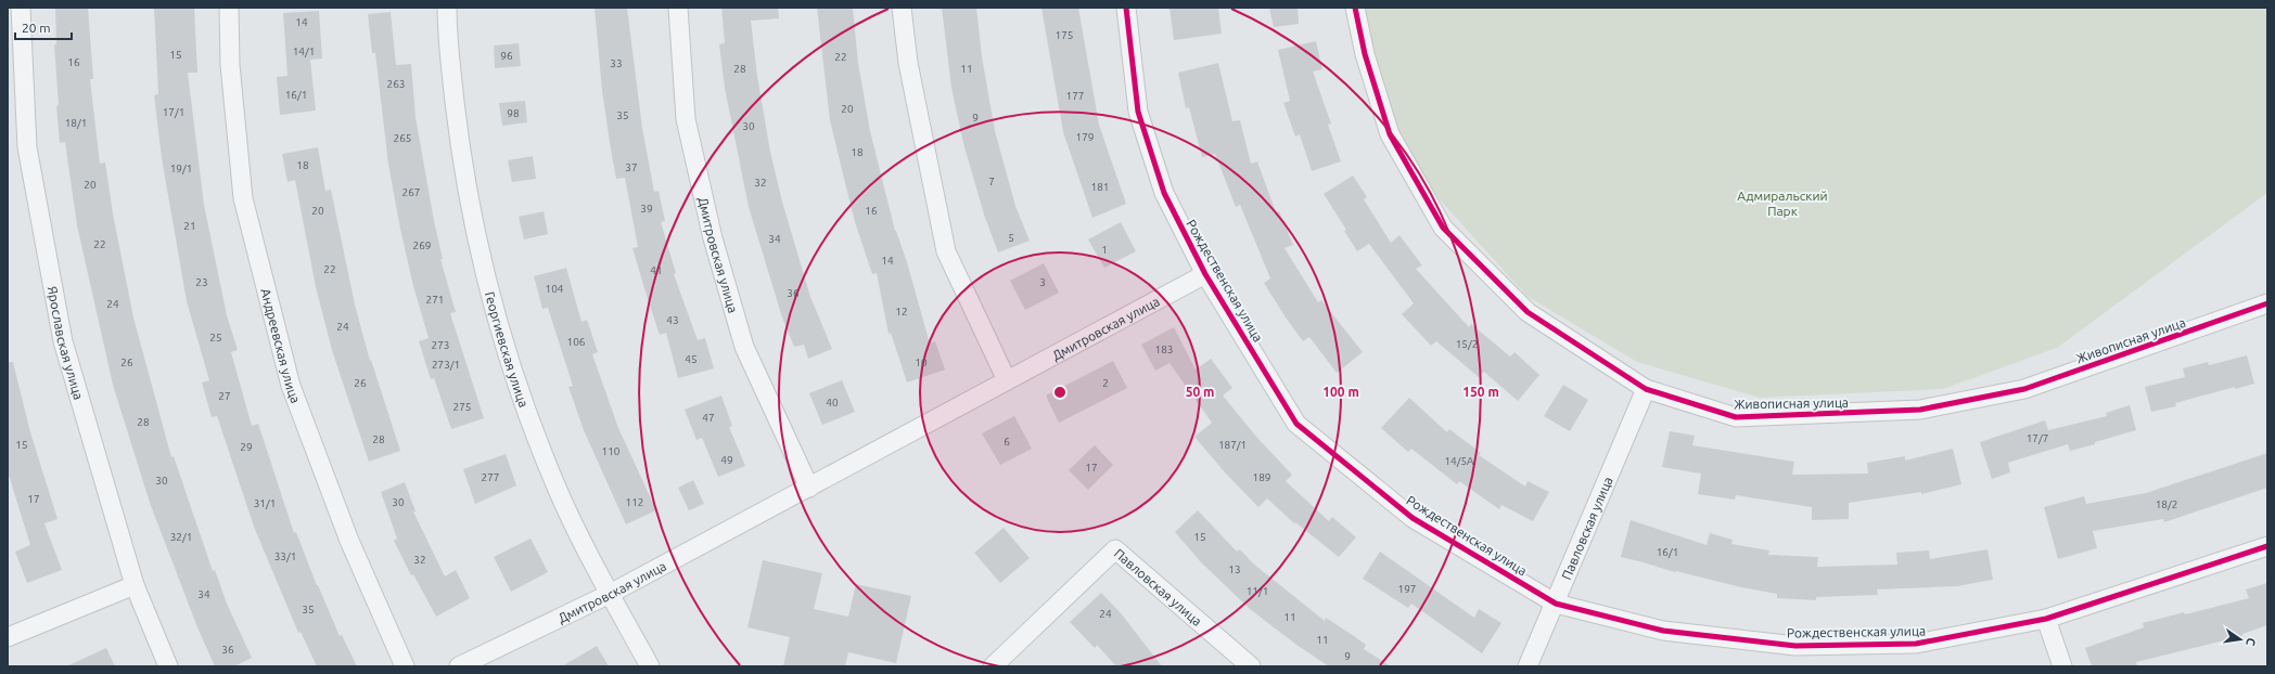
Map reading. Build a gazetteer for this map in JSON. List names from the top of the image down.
{
  "streets": {
    "street": [
      "Дмитровская улица",
      "Рождественская улица",
      "Живописная улица",
      "Ярославская улица",
      "Андреевская улица",
      "Георгиевская улица",
      "Павловская улица"
    ]
  },
  "crossings": [
    ["Дмитровская улица", "Рождественская улица"],
    ["Дмитровская улица", "Георгиевская улица"],
    ["Рождественская улица", "Павловская улица"],
    ["Живописная улица", "Павловская улица"]
  ],
  "parks": ["Адмиральский Парк"],
  "house_numbers": [
    "14",
    "175",
    "14/1",
    "15",
    "96",
    "22",
    "16",
    "33",
    "28",
    "11",
    "263",
    "16/1",
    "177",
    "20",
    "17/1",
    "98",
    "35",
    "9",
    "18/1",
    "30",
    "179",
    "265",
    "18",
    "18",
    "37",
    "19/1",
    "7",
    "32",
    "20",
    "181",
    "267",
    "39",
    "20",
    "16",
    "21",
    "5",
    "34",
    "22",
    "269",
    "1",
    "14",
    "22",
    "41",
    "23",
    "3",
    "104",
    "36",
    "271",
    "24",
    "12",
    "43",
    "24",
    "25",
    "106",
    "15/2",
    "273",
    "183",
    "45",
    "26",
    "10",
    "273/1",
    "26",
    "2",
    "27",
    "40",
    "275",
    "47",
    "28",
    "17/7",
    "28",
    "6",
    "15",
    "187/1",
    "29",
    "110",
    "49",
    "14/5А",
    "17",
    "277",
    "189",
    "30",
    "17",
    "30",
    "112",
    "31/1",
    "18/2",
    "32/1",
    "15",
    "16/1",
    "33/1",
    "32",
    "13",
    "197",
    "11/1",
    "34",
    "35",
    "24",
    "11",
    "11",
    "36",
    "9"
  ],
  "scale_bar": "20 m",
  "north": "right",
  "rings": ["50 m", "100 m", "150 m"]
}
